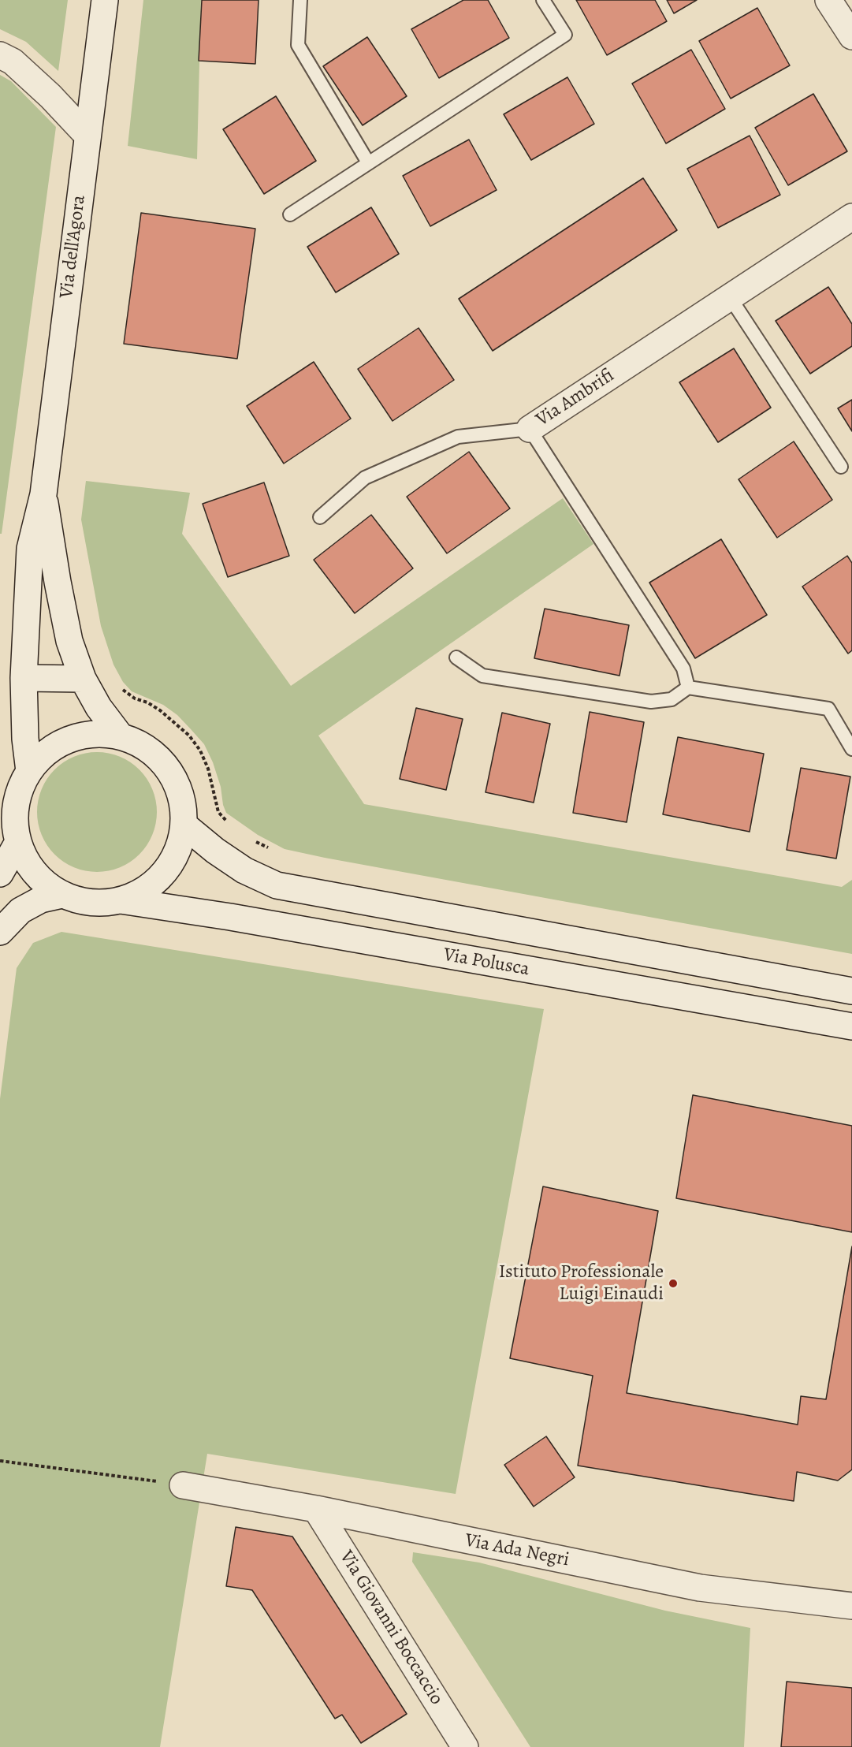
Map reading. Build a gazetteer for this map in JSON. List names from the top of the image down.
{
  "streets": {
    "street": [
      "Via dell'Agora",
      "Via Ambrifi",
      "Via Polusca",
      "Via Ada Negri",
      "Via Giovanni Boccaccio"
    ]
  },
  "crossings": [
    ["Via dell'Agora", "Via Polusca"],
    ["Via Ada Negri", "Via Giovanni Boccaccio"]
  ],
  "places": ["Istituto Professionale Luigi Einaudi"]
}
